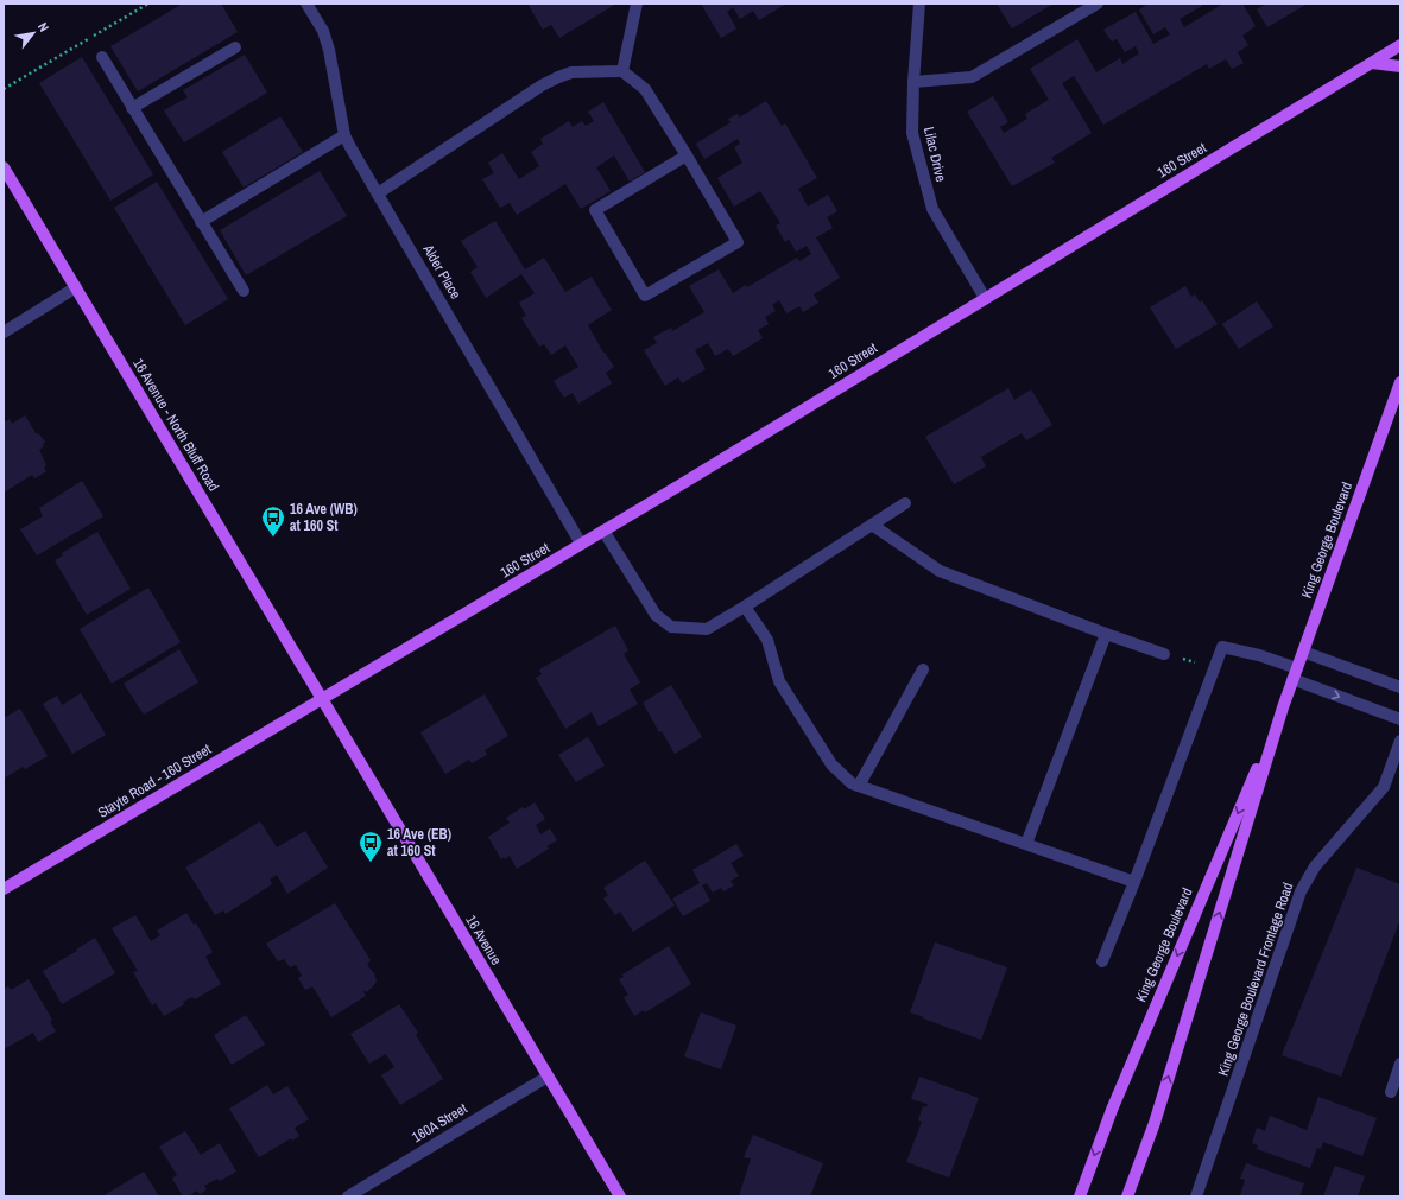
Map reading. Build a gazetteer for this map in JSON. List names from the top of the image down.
{
  "streets": {
    "main road": [
      "160 Street",
      "16 Avenue - North Bluff Road",
      "King George Boulevard",
      "Stayte Road - 160 Street",
      "16 Avenue"
    ],
    "street": [
      "Lilac Drive",
      "Alder Place",
      "King George Boulevard Frontage Road",
      "160A Street"
    ]
  },
  "crossings": [
    ["Lilac Drive", "160 Street"],
    ["160 Street", "Alder Place"],
    ["160 Street", "16 Avenue - North Bluff Road"],
    ["160 Street", "Stayte Road - 160 Street"],
    ["160 Street", "16 Avenue"],
    ["16 Avenue - North Bluff Road", "Stayte Road - 160 Street"],
    ["16 Avenue - North Bluff Road", "16 Avenue"],
    ["Stayte Road - 160 Street", "16 Avenue"],
    ["16 Avenue", "160A Street"]
  ],
  "places": {
    "bus stop": ["16 Ave (WB) at 160 St", "16 Ave (EB) at 160 St"]
  },
  "north": "top right"
}
